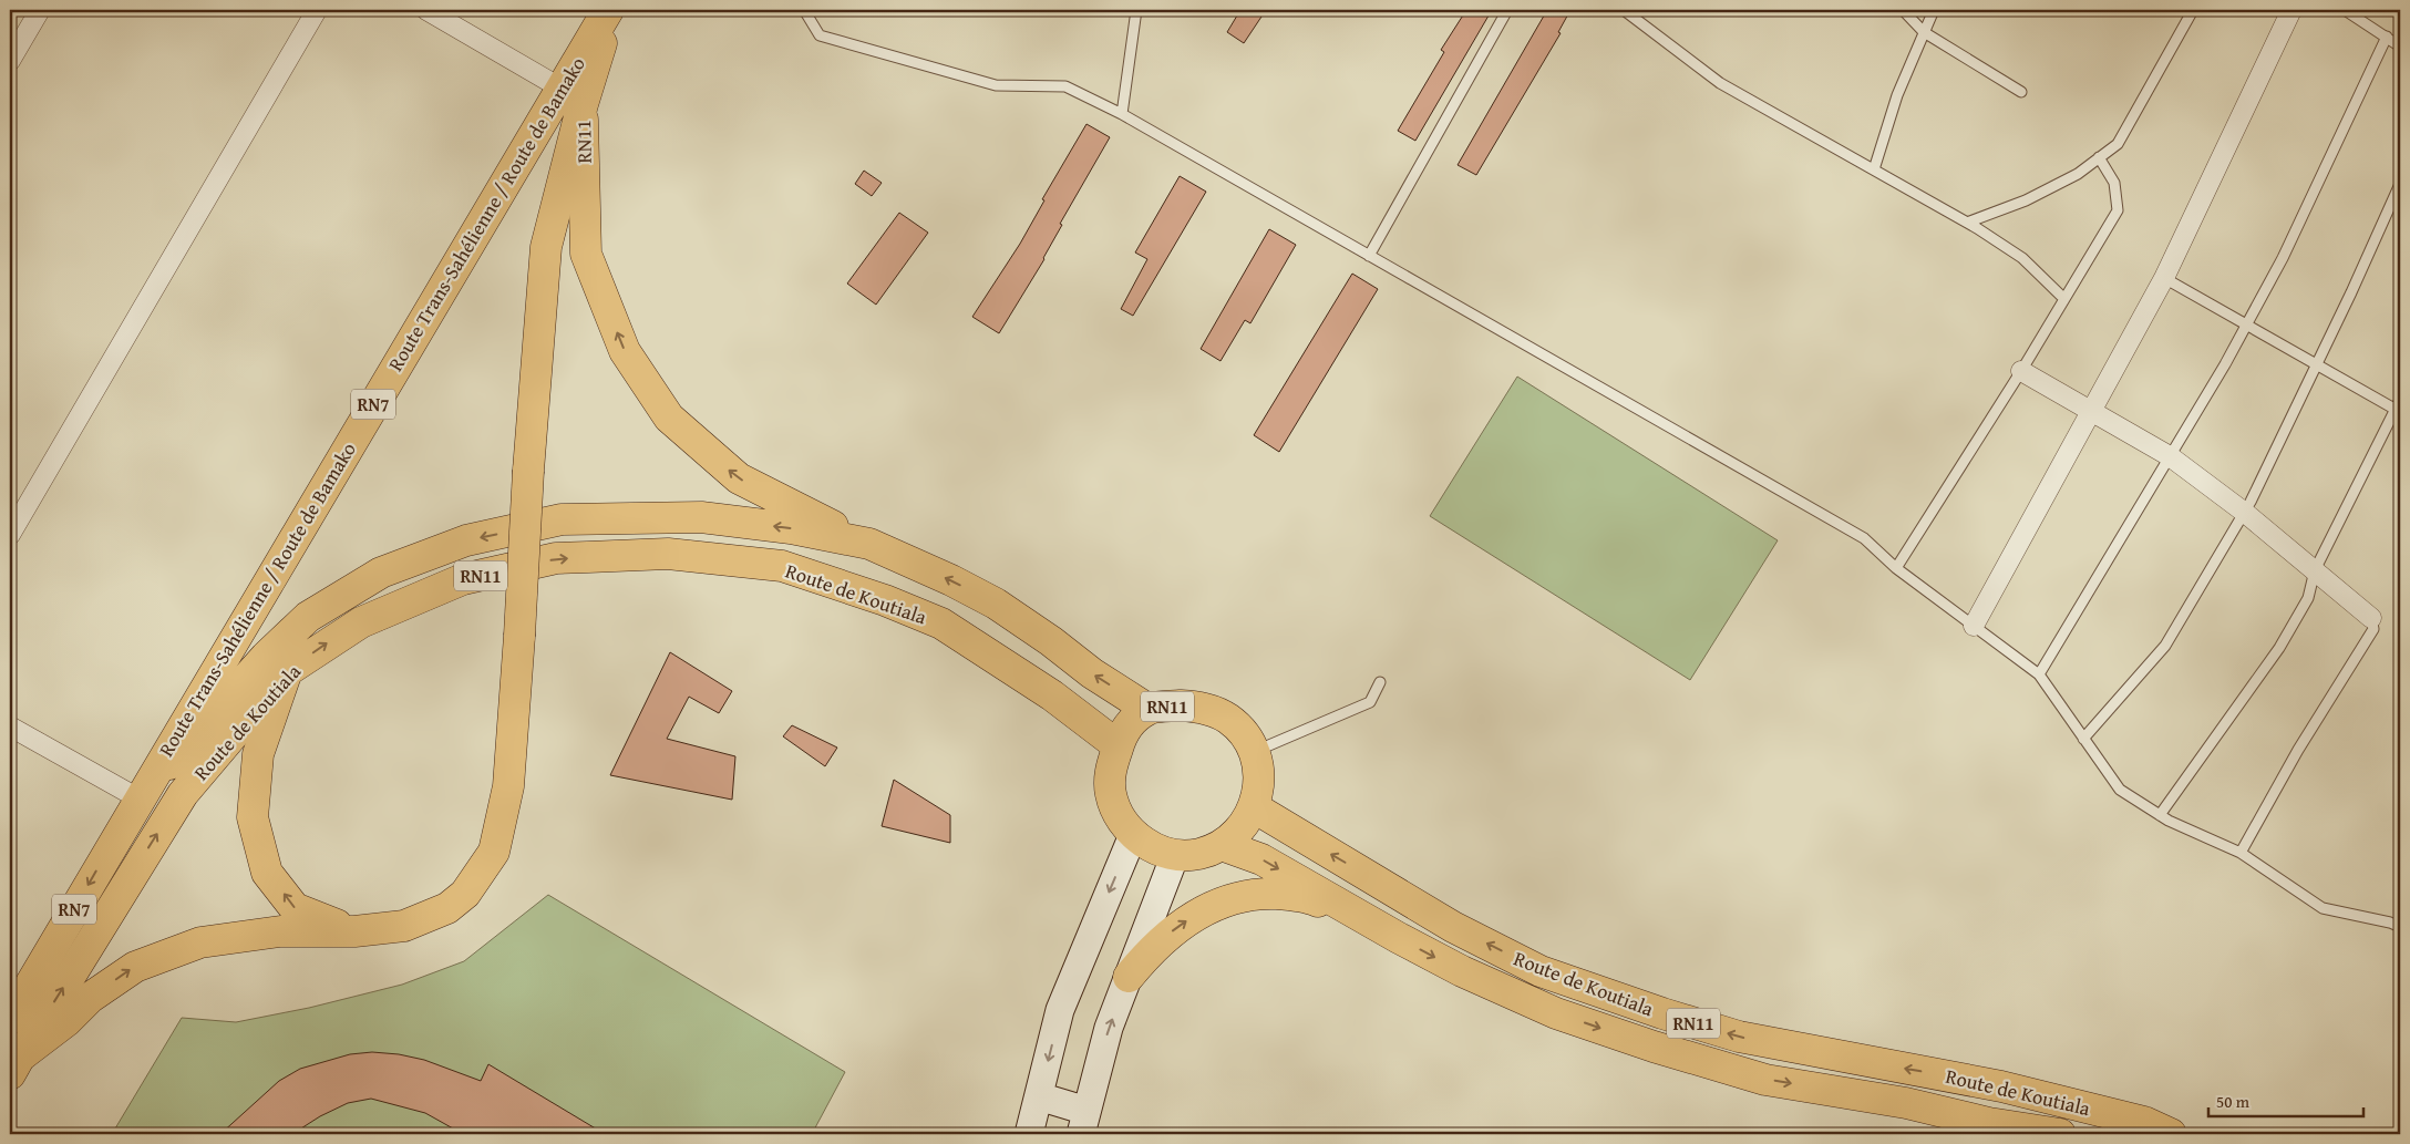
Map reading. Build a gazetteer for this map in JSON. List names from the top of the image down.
{
  "streets": {
    "main road": [
      "RN11",
      "Route Trans-Sahélienne / Route de Bamako",
      "RN7",
      "Route de Koutiala"
    ]
  },
  "crossings": [
    ["RN11", "Route Trans-Sahélienne / Route de Bamako"],
    ["RN11", "Route de Koutiala"]
  ],
  "one_way": ["RN11"],
  "scale_bar": "50 m"
}
